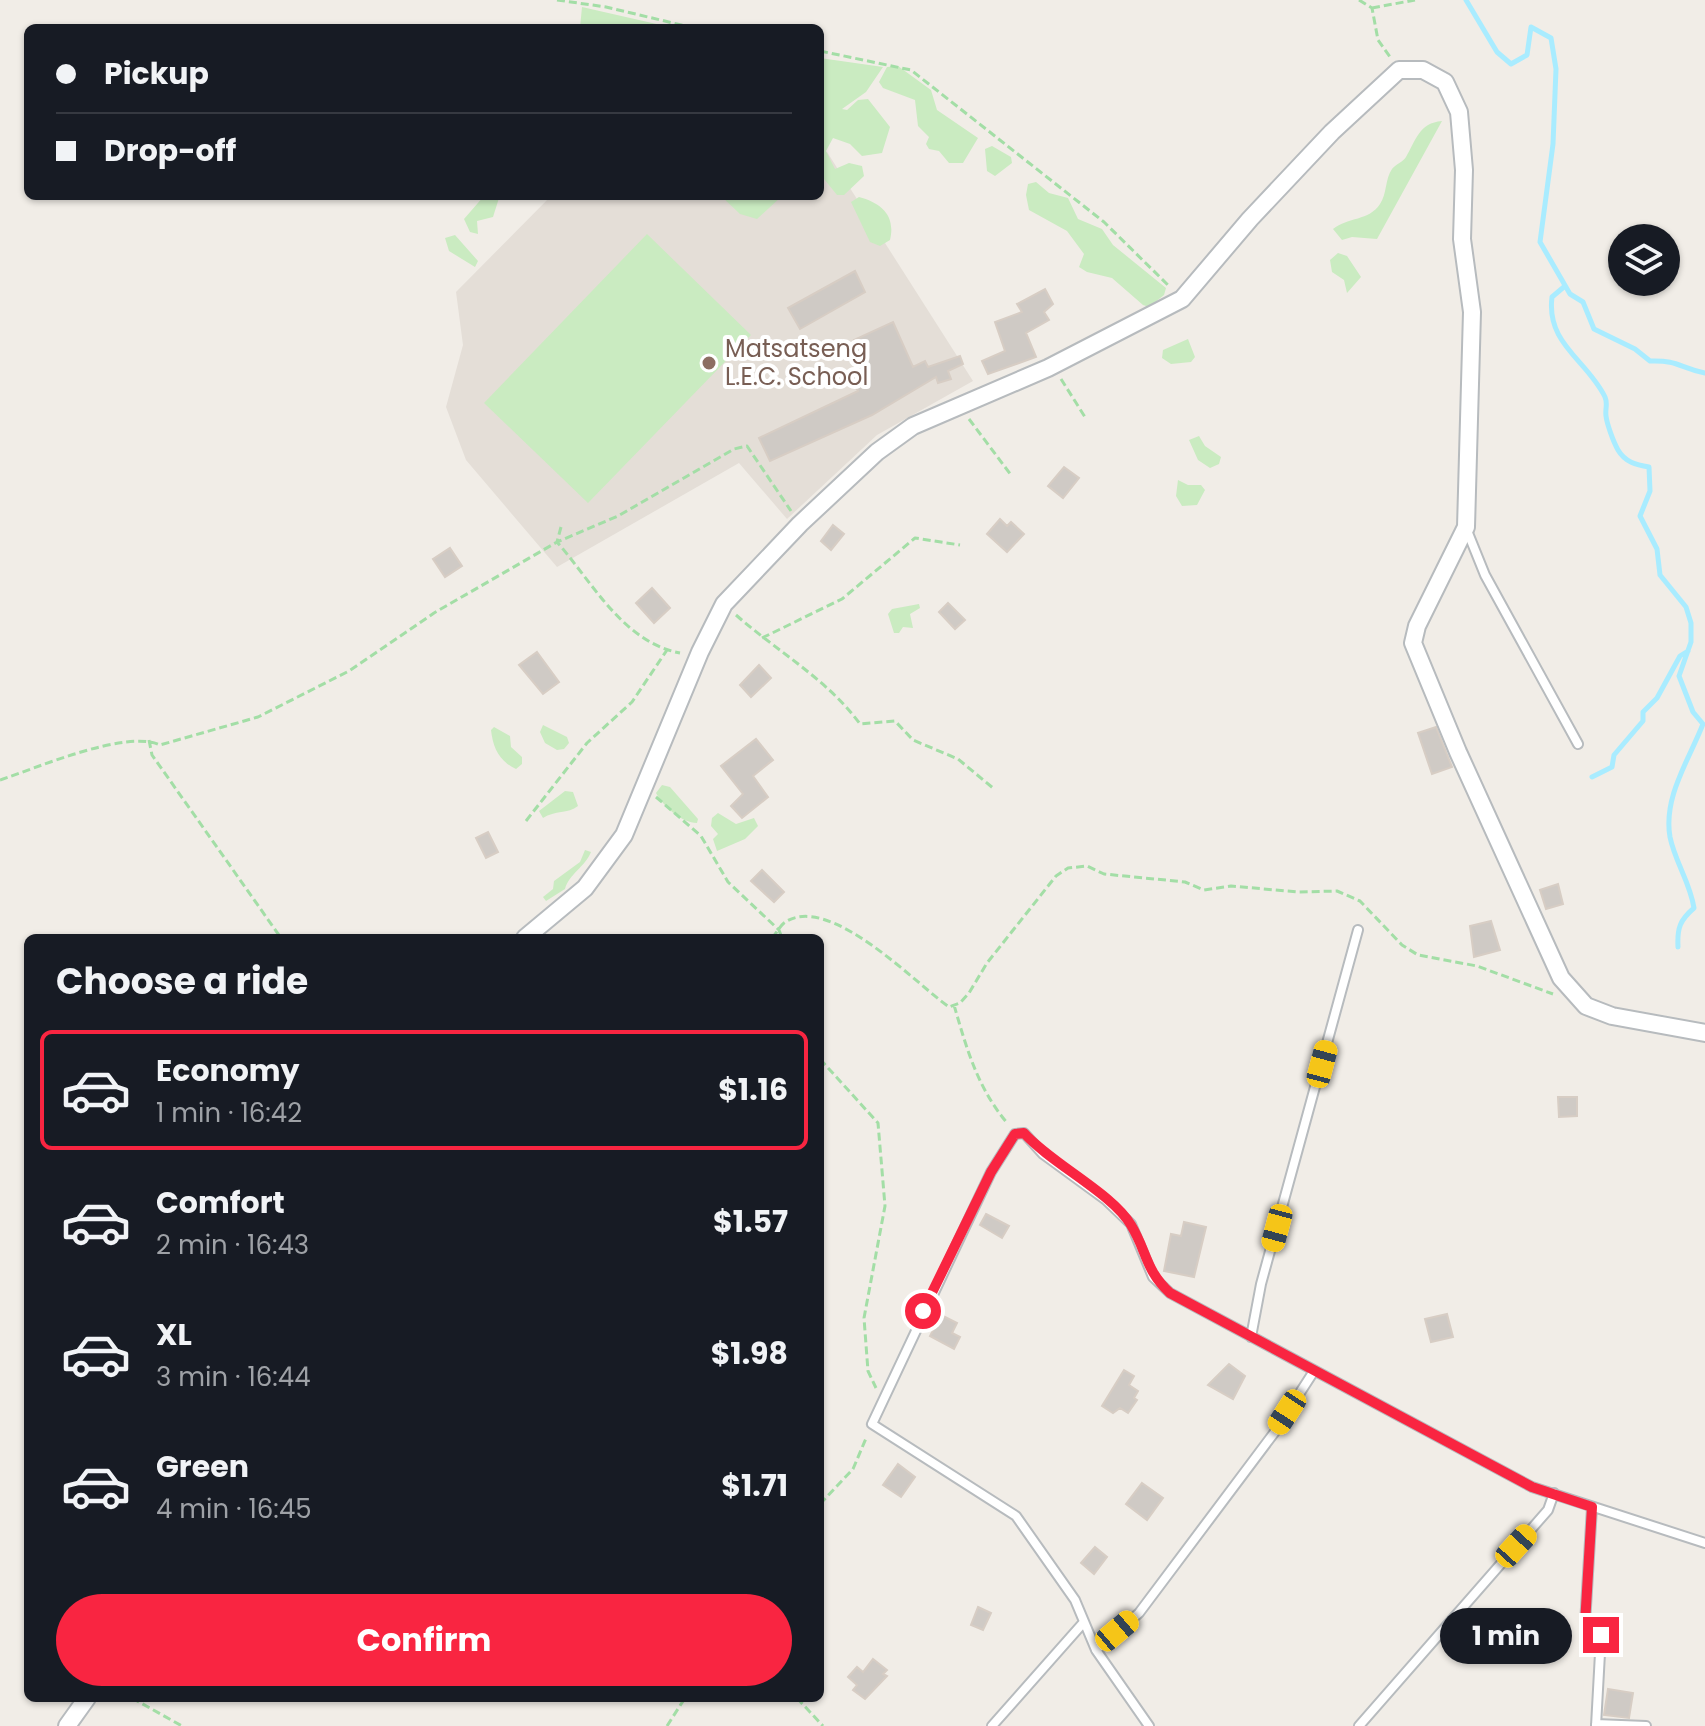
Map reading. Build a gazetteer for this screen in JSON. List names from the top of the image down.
{
  "places": ["Matsatseng L.E.C. School"],
  "page": {
    "banner": ["Pickup", "Drop-off"],
    "heading": "Choose a ride",
    "list": [
      {
        "name": "Economy",
        "note": "1 min · 16:42",
        "value": "$1.16"
      },
      {
        "name": "Comfort",
        "note": "2 min · 16:43",
        "value": "$1.57"
      },
      {
        "name": "XL",
        "note": "3 min · 16:44",
        "value": "$1.98"
      },
      {
        "name": "Green",
        "note": "4 min · 16:45",
        "value": "$1.71"
      }
    ],
    "buttons": "Confirm",
    "bubble": "1 min"
  }
}
